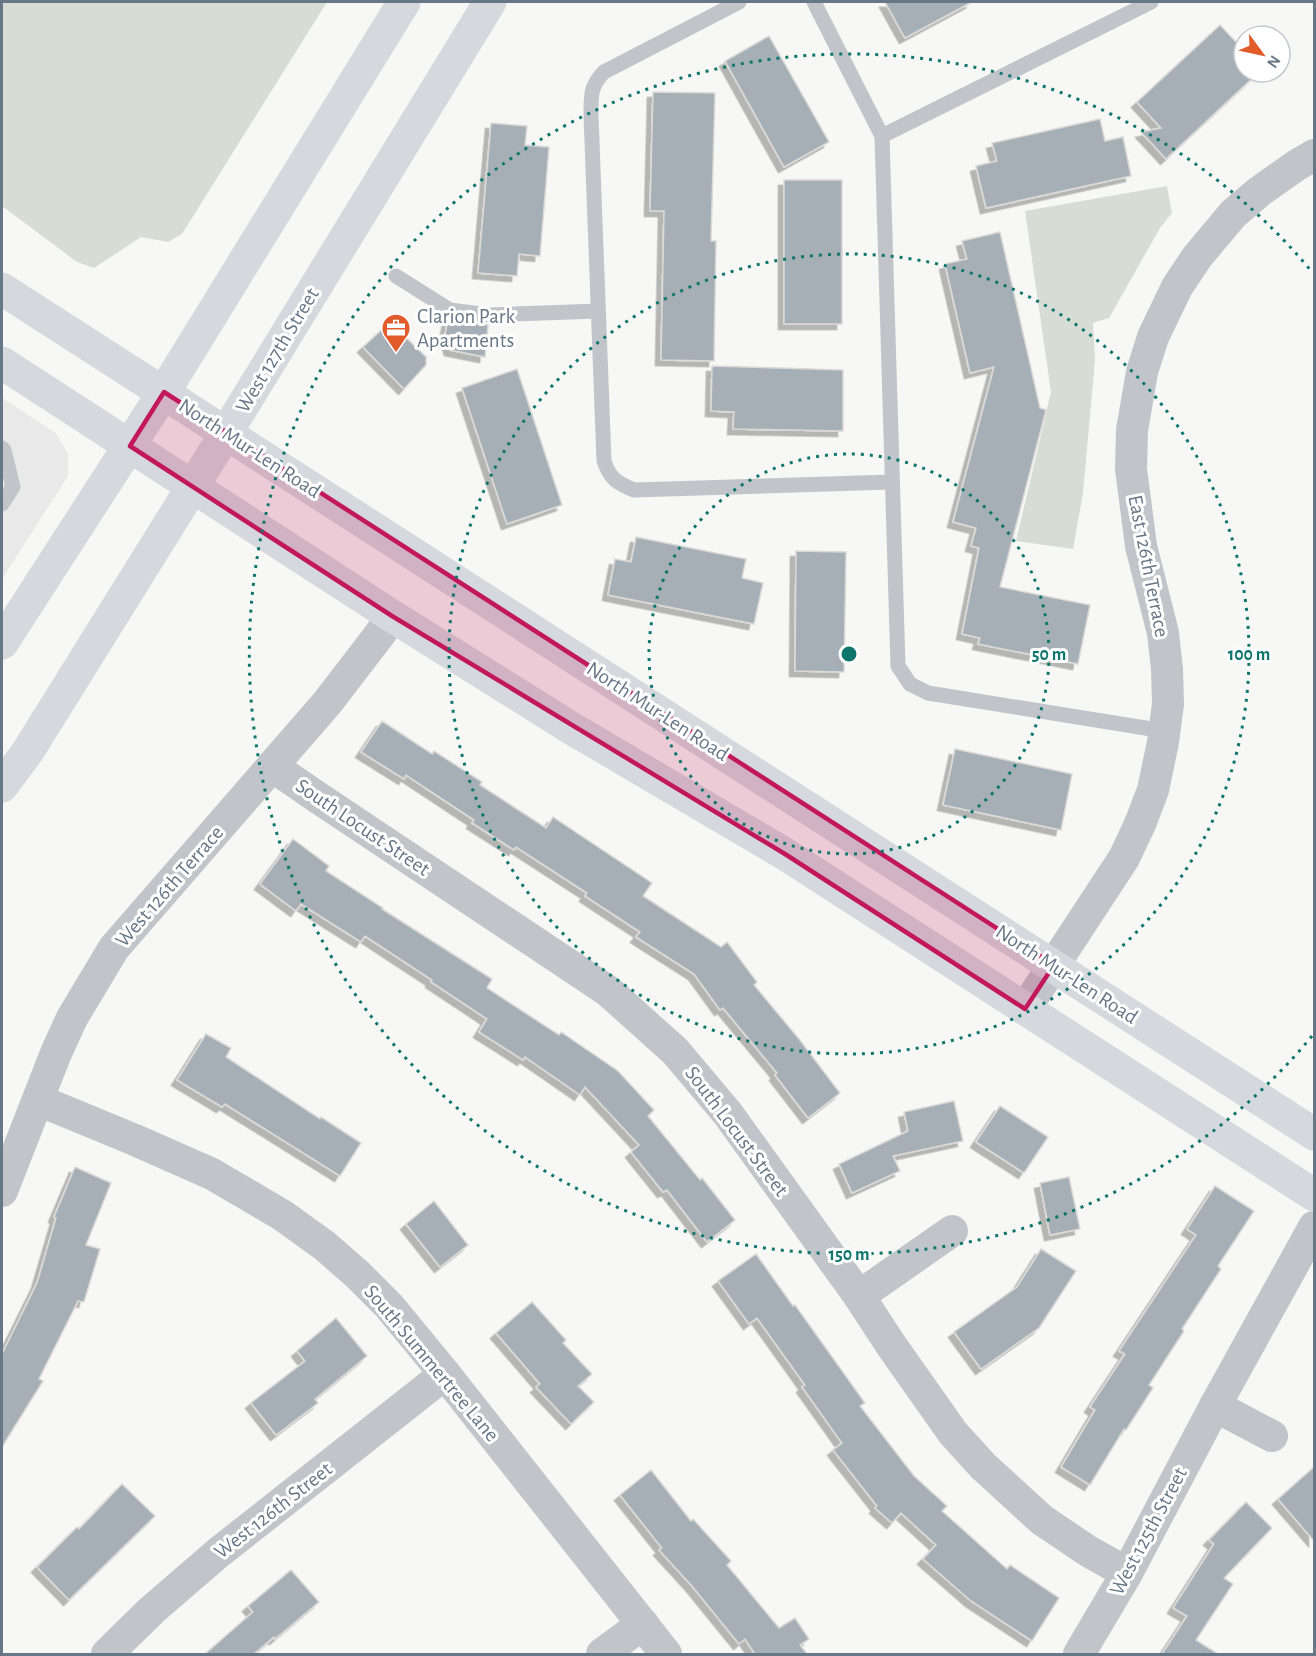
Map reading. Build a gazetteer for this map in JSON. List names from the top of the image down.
{
  "streets": {
    "main road": ["West 127th Street", "North Mur-Len Road"],
    "street": [
      "East 126th Terrace",
      "South Locust Street",
      "West 126th Terrace",
      "South Summertree Lane",
      "West 126th Street",
      "West 125th Street"
    ]
  },
  "crossings": [
    ["West 127th Street", "North Mur-Len Road"],
    ["North Mur-Len Road", "East 126th Terrace"],
    ["South Locust Street", "West 126th Terrace"],
    ["South Locust Street", "West 125th Street"],
    ["West 126th Terrace", "South Summertree Lane"],
    ["South Summertree Lane", "West 126th Street"]
  ],
  "places": {
    "office": ["Clarion Park Apartments"]
  },
  "north": "bottom right",
  "rings": ["50 m", "100 m", "150 m"]
}
